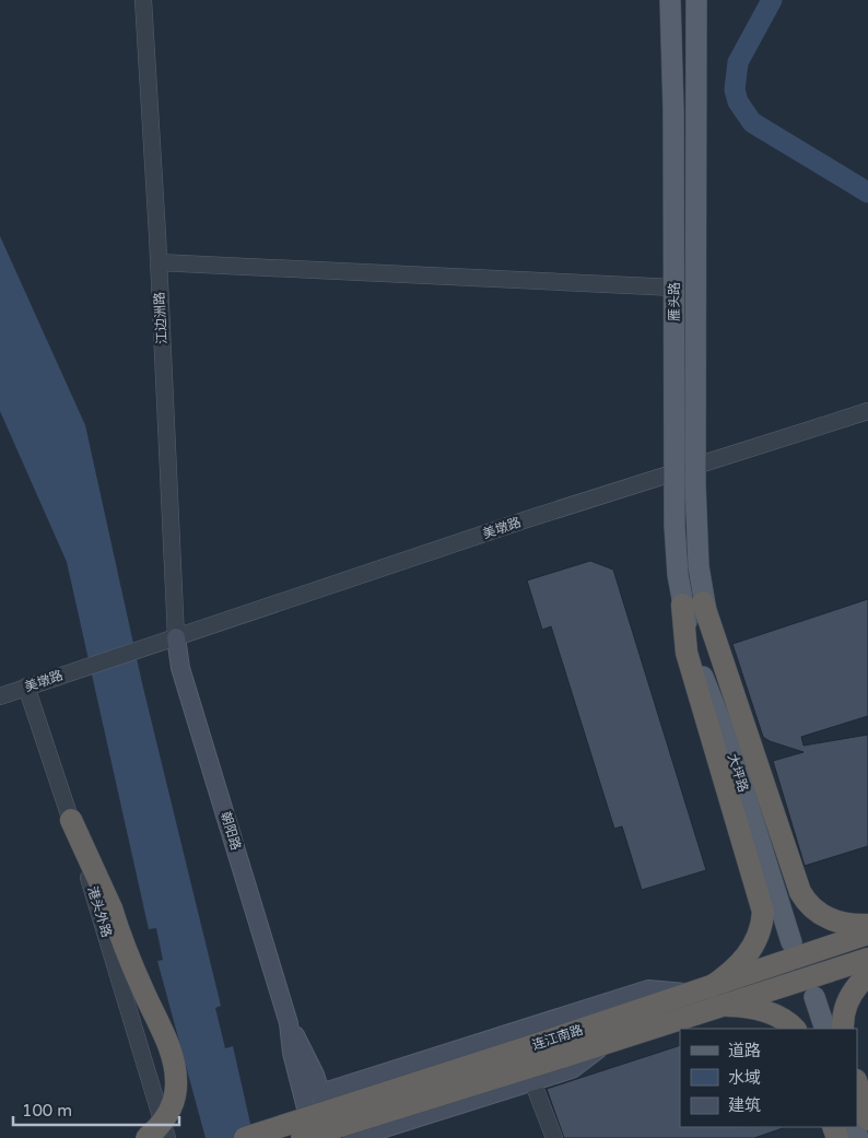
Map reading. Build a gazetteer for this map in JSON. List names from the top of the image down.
{
  "streets": {
    "highway": ["连江南路"],
    "main road": ["雁头路", "大坪路", "朝阳路"],
    "street": ["江边洲路", "美墩路", "港头外路"]
  },
  "crossings": [
    ["雁头路", "美墩路"],
    ["雁头路", "大坪路"],
    ["江边洲路", "美墩路"],
    ["江边洲路", "朝阳路"],
    ["美墩路", "朝阳路"],
    ["美墩路", "港头外路"]
  ],
  "legend": ["道路", "水域", "建筑"],
  "scale_bar": "100 m"
}
